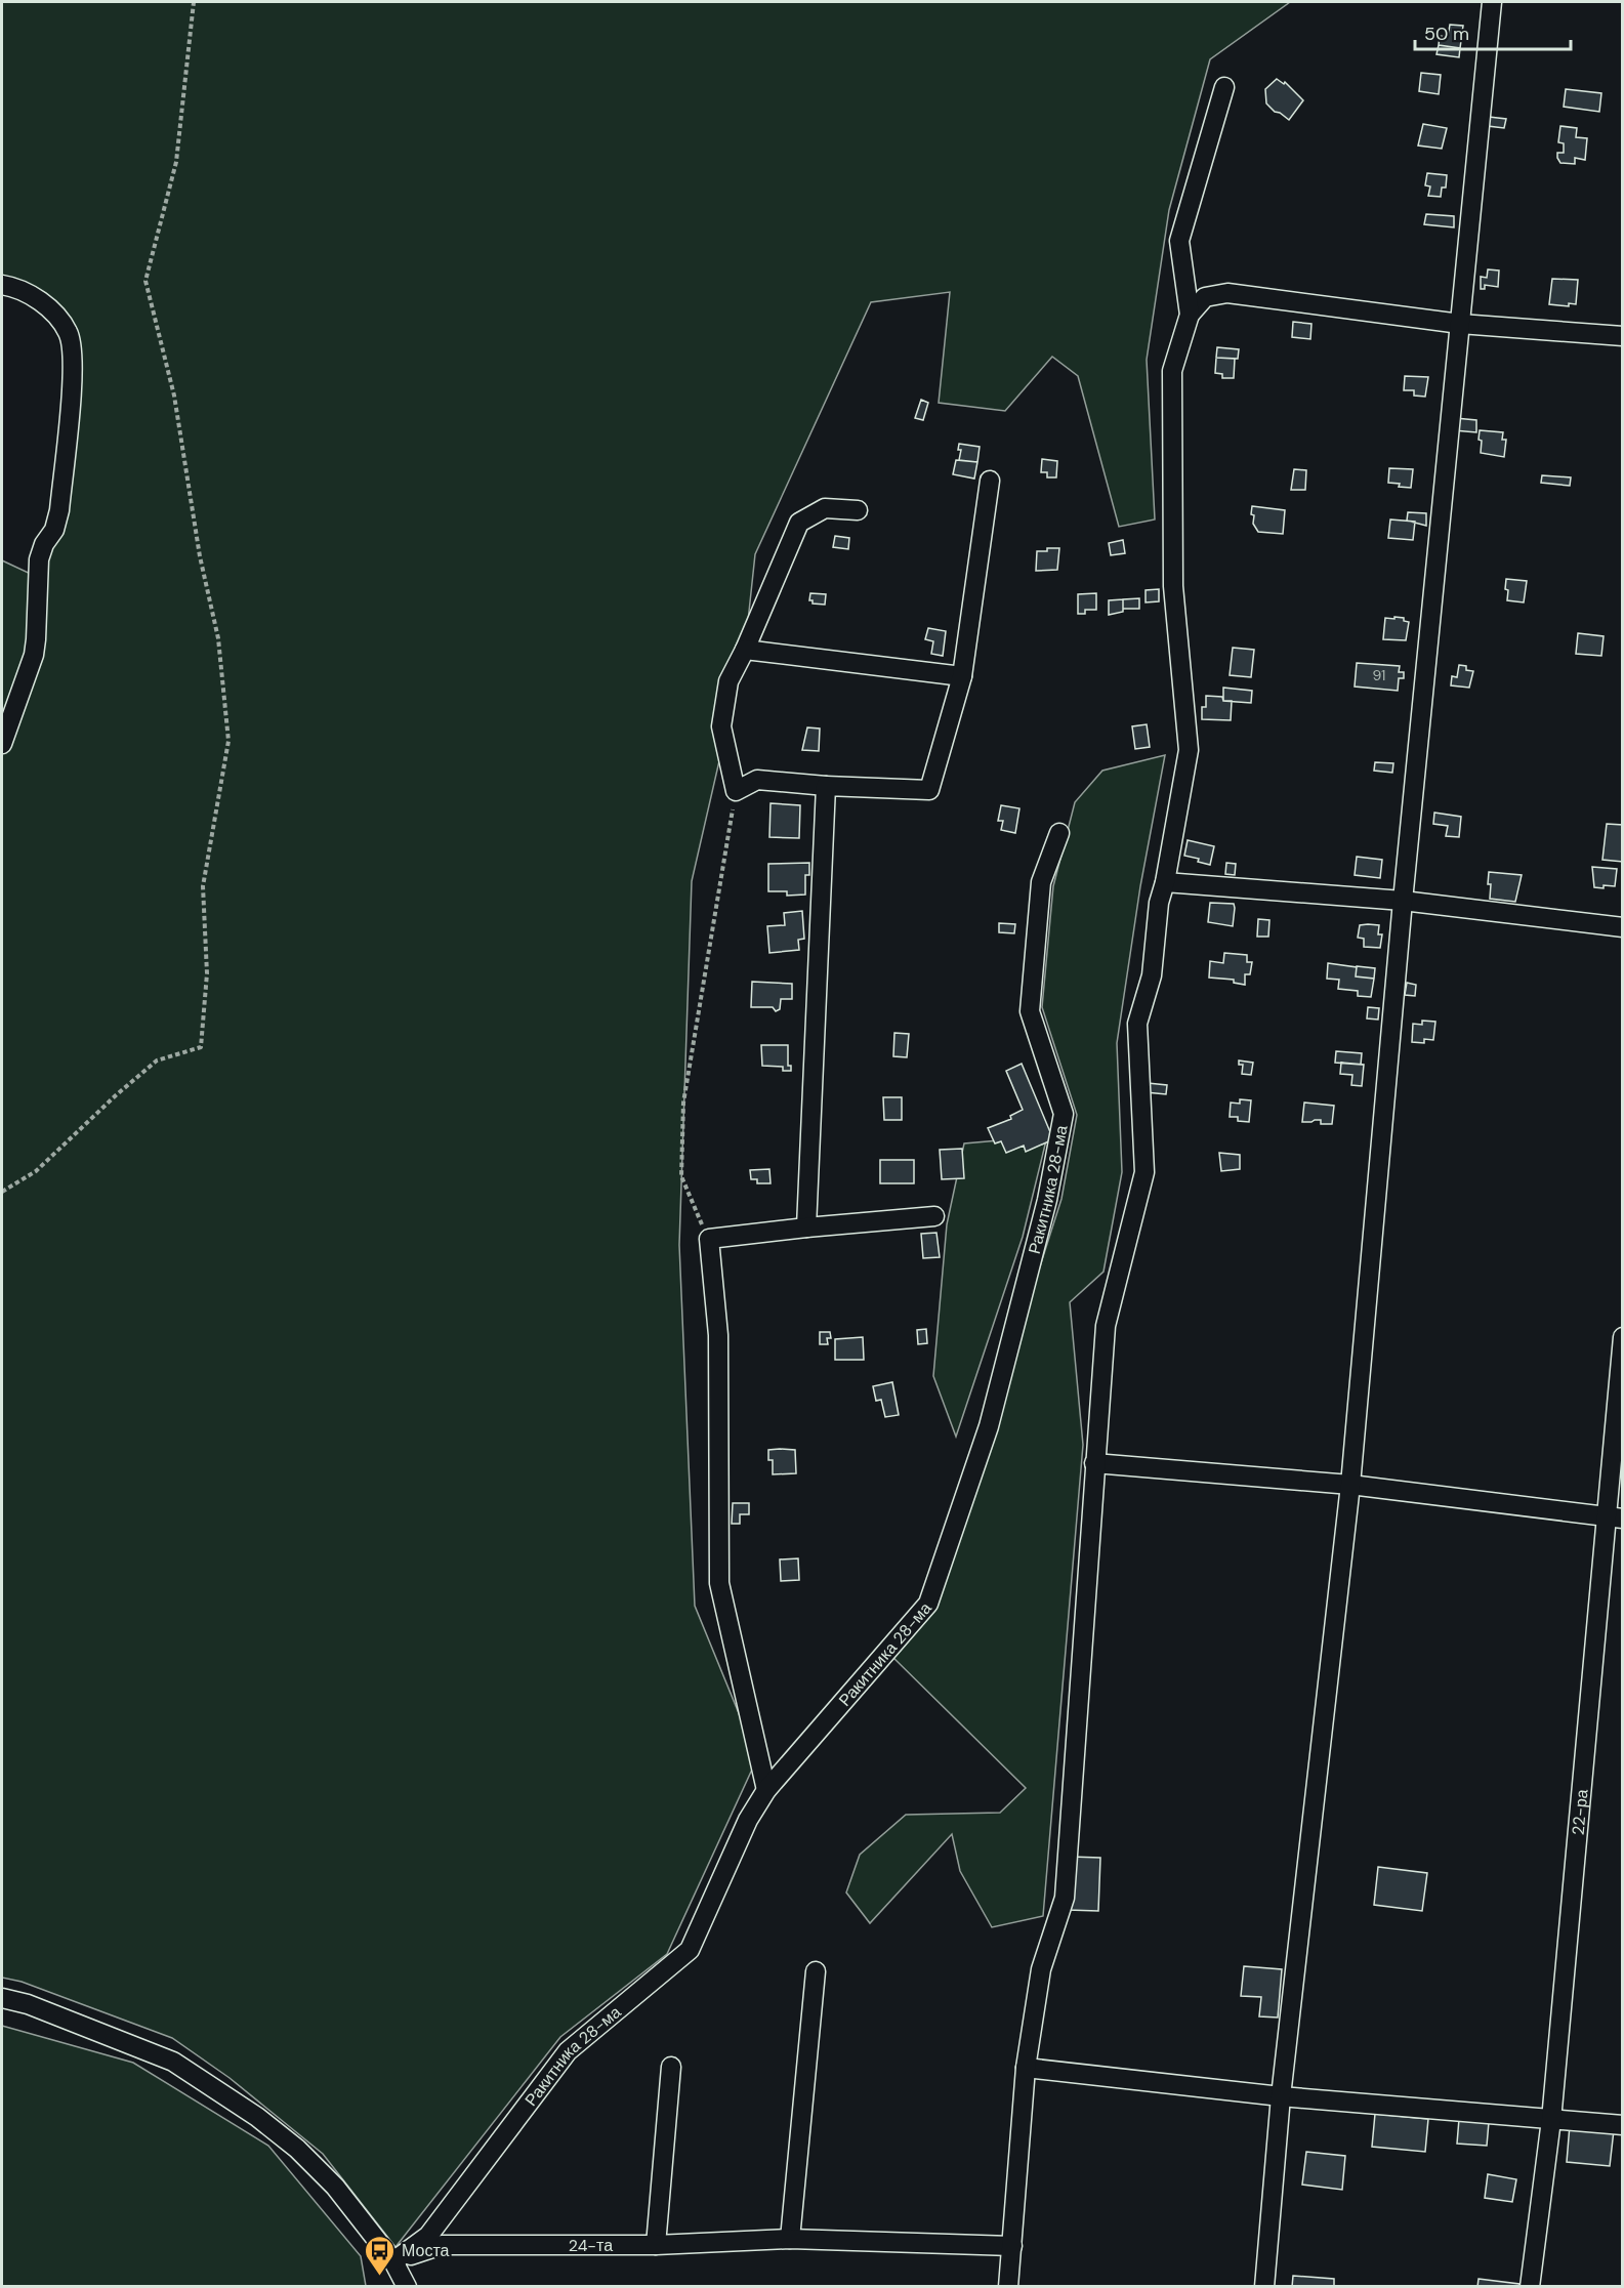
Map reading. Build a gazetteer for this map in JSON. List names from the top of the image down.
{
  "streets": {
    "street": ["Ракитника 28-ма", "22-ра", "24-та"]
  },
  "crossings": [
    ["Ракитника 28-ма", "24-та"]
  ],
  "places": {
    "bus stop": ["Моста"]
  },
  "house_numbers": ["91"],
  "scale_bar": "50 m"
}
